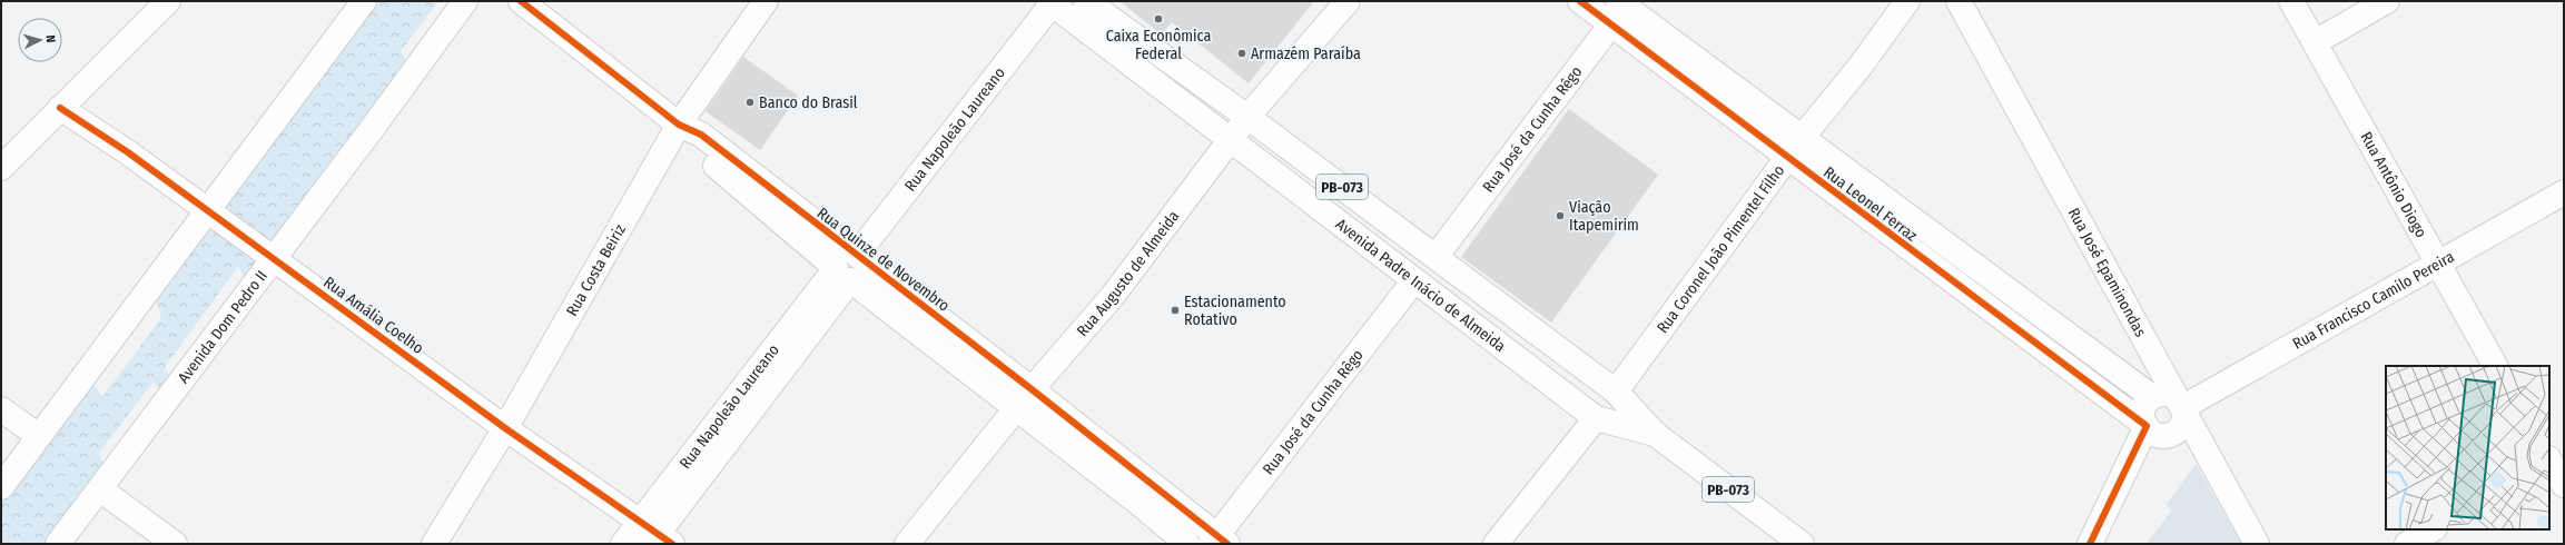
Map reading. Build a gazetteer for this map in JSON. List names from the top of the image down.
{
  "streets": {
    "street": [
      "Rua Napoleão Laureano",
      "Rua José da Cunha Rêgo",
      "Rua Antônio Diogo",
      "PB-073",
      "Rua Leonel Ferraz",
      "Rua Coronel João Pimentel Filho",
      "Rua Quinze de Novembro",
      "Rua Costa Beiriz",
      "Rua Augusto de Almeida",
      "Rua José Epaminondas",
      "Avenida Padre Inácio de Almeida",
      "Rua Francisco Camilo Pereira",
      "Rua Amália Coelho",
      "Avenida Dom Pedro II"
    ]
  },
  "crossings": [
    ["Rua Napoleão Laureano", "Rua Quinze de Novembro"],
    ["Rua Napoleão Laureano", "Avenida Padre Inácio de Almeida"],
    ["Rua Napoleão Laureano", "Rua Amália Coelho"],
    ["Rua José da Cunha Rêgo", "Rua Leonel Ferraz"],
    ["Rua José da Cunha Rêgo", "Rua Quinze de Novembro"],
    ["Rua José da Cunha Rêgo", "Avenida Padre Inácio de Almeida"],
    ["Rua Antônio Diogo", "Rua Francisco Camilo Pereira"],
    ["Rua Leonel Ferraz", "Rua Coronel João Pimentel Filho"],
    ["Rua Leonel Ferraz", "Rua José Epaminondas"],
    ["Rua Leonel Ferraz", "Rua Francisco Camilo Pereira"],
    ["Rua Coronel João Pimentel Filho", "Avenida Padre Inácio de Almeida"],
    ["Rua Quinze de Novembro", "Rua Costa Beiriz"],
    ["Rua Quinze de Novembro", "Rua Augusto de Almeida"],
    ["Rua Costa Beiriz", "Rua Amália Coelho"],
    ["Rua Augusto de Almeida", "Avenida Padre Inácio de Almeida"],
    ["Rua José Epaminondas", "Rua Francisco Camilo Pereira"],
    ["Rua Amália Coelho", "Avenida Dom Pedro II"]
  ],
  "places": [
    "Caixa Econômica Federal",
    "Armazém Paraíba",
    "Banco do Brasil",
    "Viação Itapemirim",
    "Estacionamento Rotativo"
  ],
  "north": "right"
}
